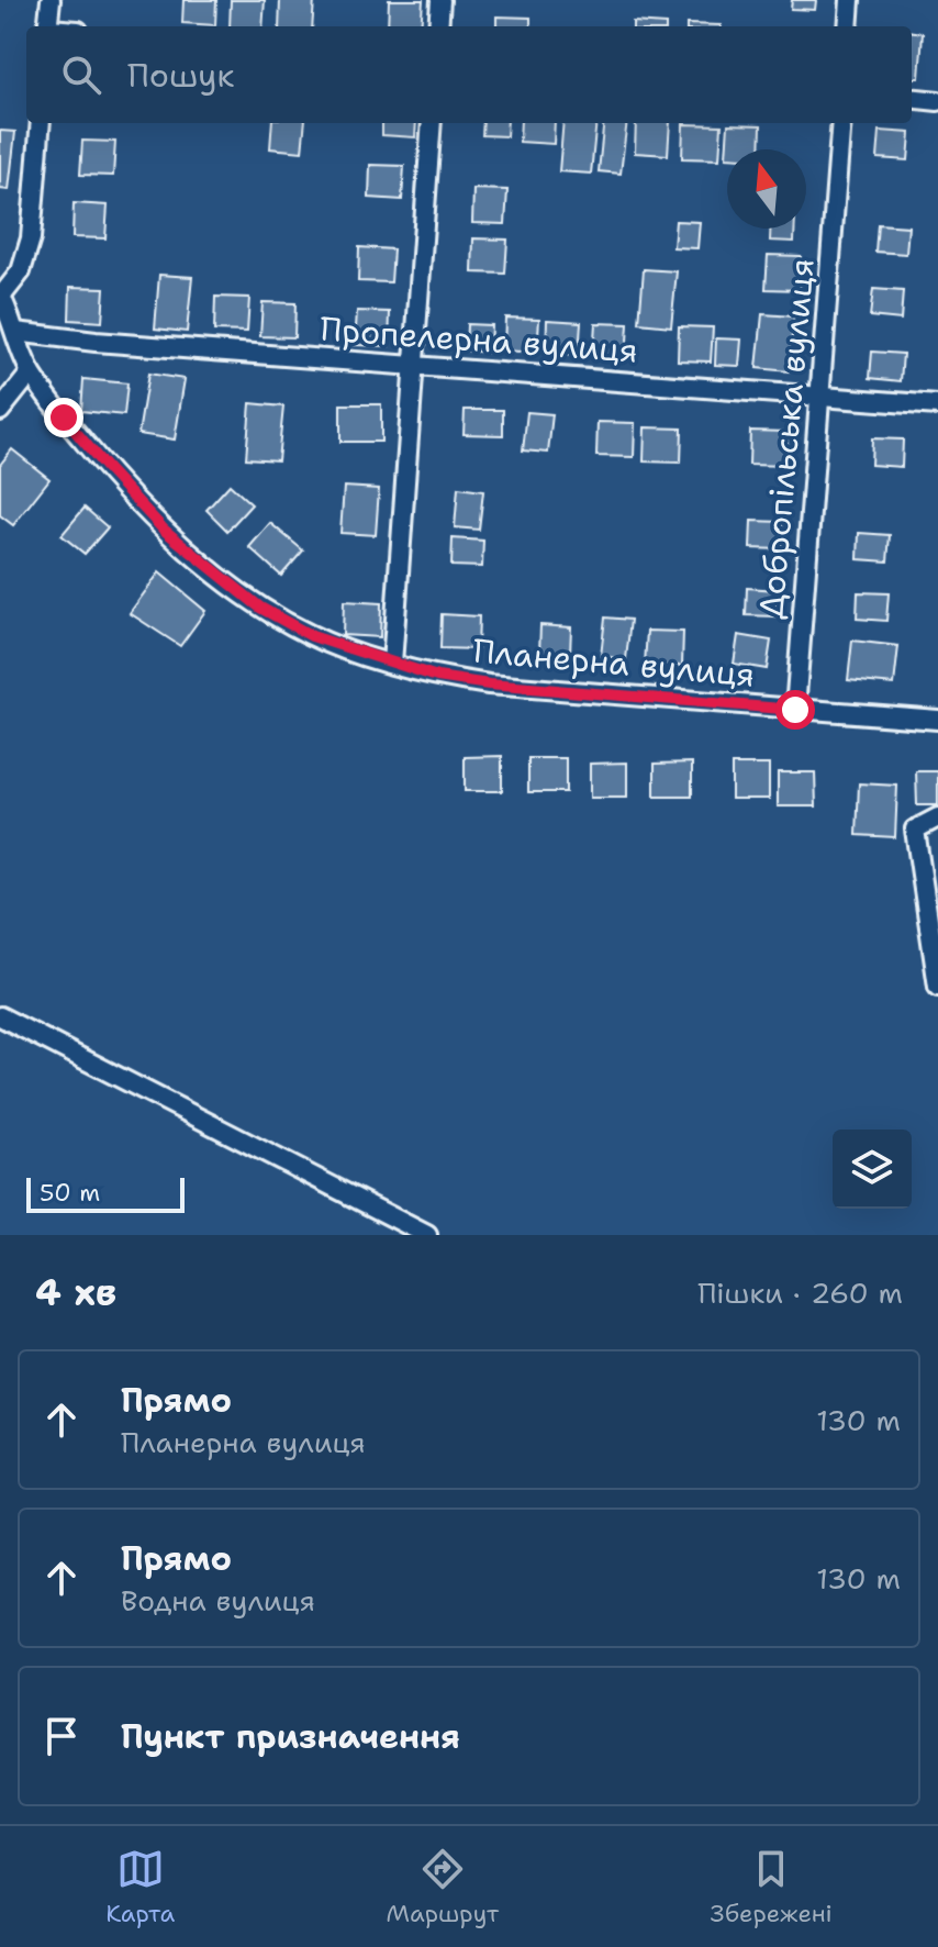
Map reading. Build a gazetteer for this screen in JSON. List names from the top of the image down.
{
  "streets": {
    "street": ["Пропелерна вулиця", "Добропільська вулиця", "Планерна вулиця"]
  },
  "crossings": [
    ["Пропелерна вулиця", "Добропільська вулиця"],
    ["Пропелерна вулиця", "Планерна вулиця"],
    ["Добропільська вулиця", "Планерна вулиця"]
  ],
  "scale_bar": "50 m",
  "north": "top",
  "page": {
    "search": "Пошук",
    "scale": "50 m",
    "heading": ["4 хв", "Пішки · 260 m"],
    "list": [
      ["Прямо", "Планерна вулиця", "130 m"],
      ["Прямо", "Водна вулиця", "130 m"],
      "Пункт призначення"
    ],
    "nav": ["Карта", "Маршрут", "Збережені"]
  }
}
